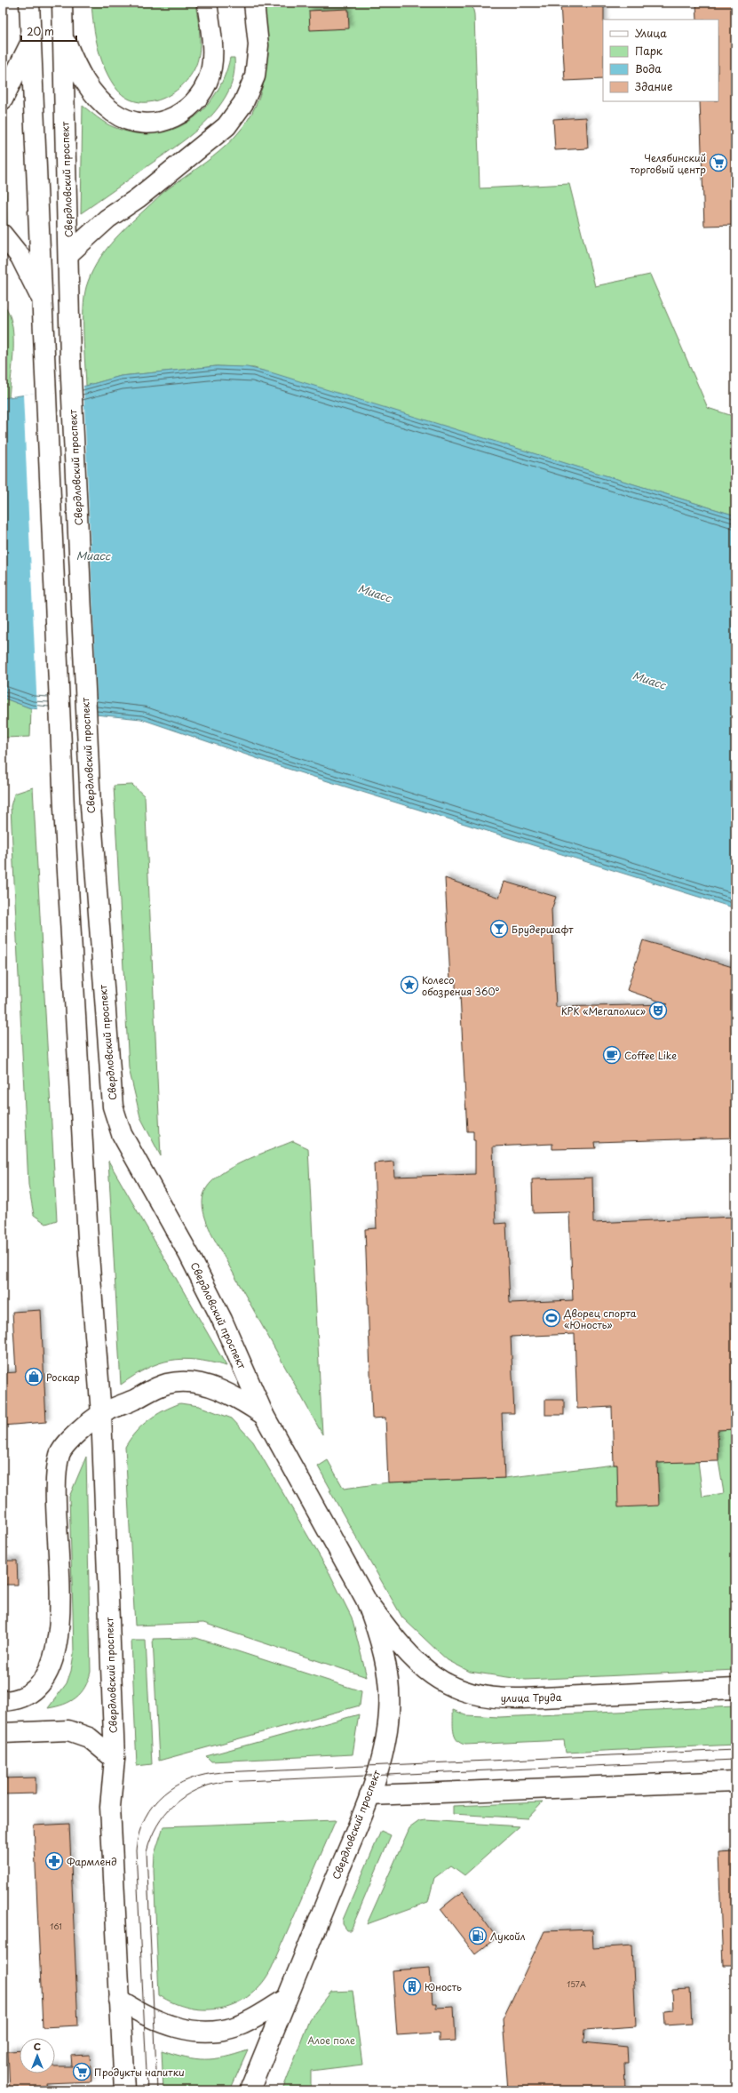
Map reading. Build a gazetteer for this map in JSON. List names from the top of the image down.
{
  "streets": {
    "main road": ["Свердловский проспект", "улица Труда"]
  },
  "crossings": [
    ["Свердловский проспект", "улица Труда"]
  ],
  "water": ["Миасс"],
  "parks": ["Алое поле"],
  "places": {
    "supermarket": ["Челябинский торговый центр", "Продукты напитки"],
    "bar": ["Брудершафт"],
    "place": ["Колесо обозрения 360°"],
    "theatre": ["КРК «Мегаполис»"],
    "cafe": ["Coffee Like"],
    "sports": ["Дворец спорта «Юность»"],
    "shop": ["Роскар"],
    "pharmacy": ["Фармленд"],
    "fuel station": ["Лукойл"],
    "building": ["Юность"]
  },
  "house_numbers": ["161", "157А"],
  "legend": [
    "Улица",
    "Парк",
    "Вода",
    "Здание"
  ],
  "scale_bar": "20 m",
  "north": "top"
}
